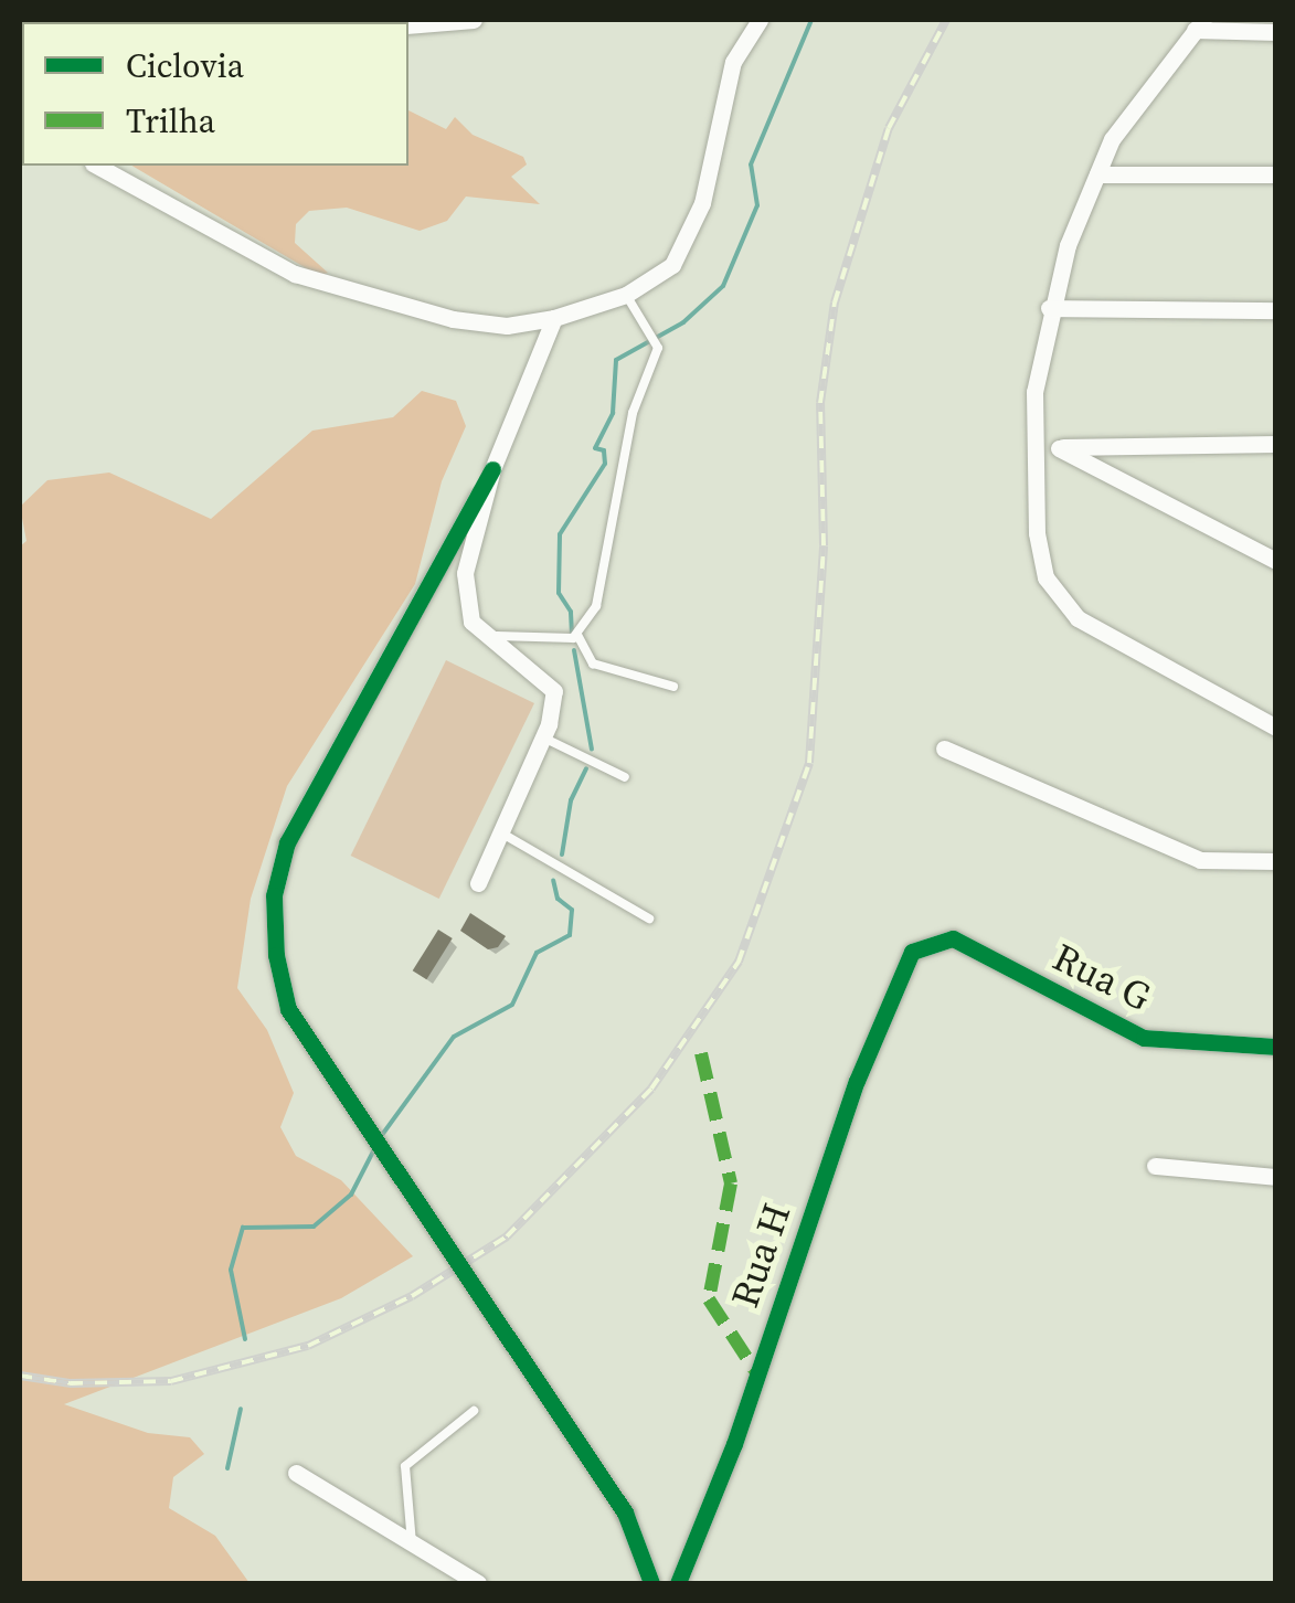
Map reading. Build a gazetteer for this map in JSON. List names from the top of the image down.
{
  "streets": {
    "street": ["Rua G", "Rua H"]
  },
  "crossings": [
    ["Rua G", "Rua H"]
  ],
  "legend": ["Ciclovia", "Trilha"]
}
